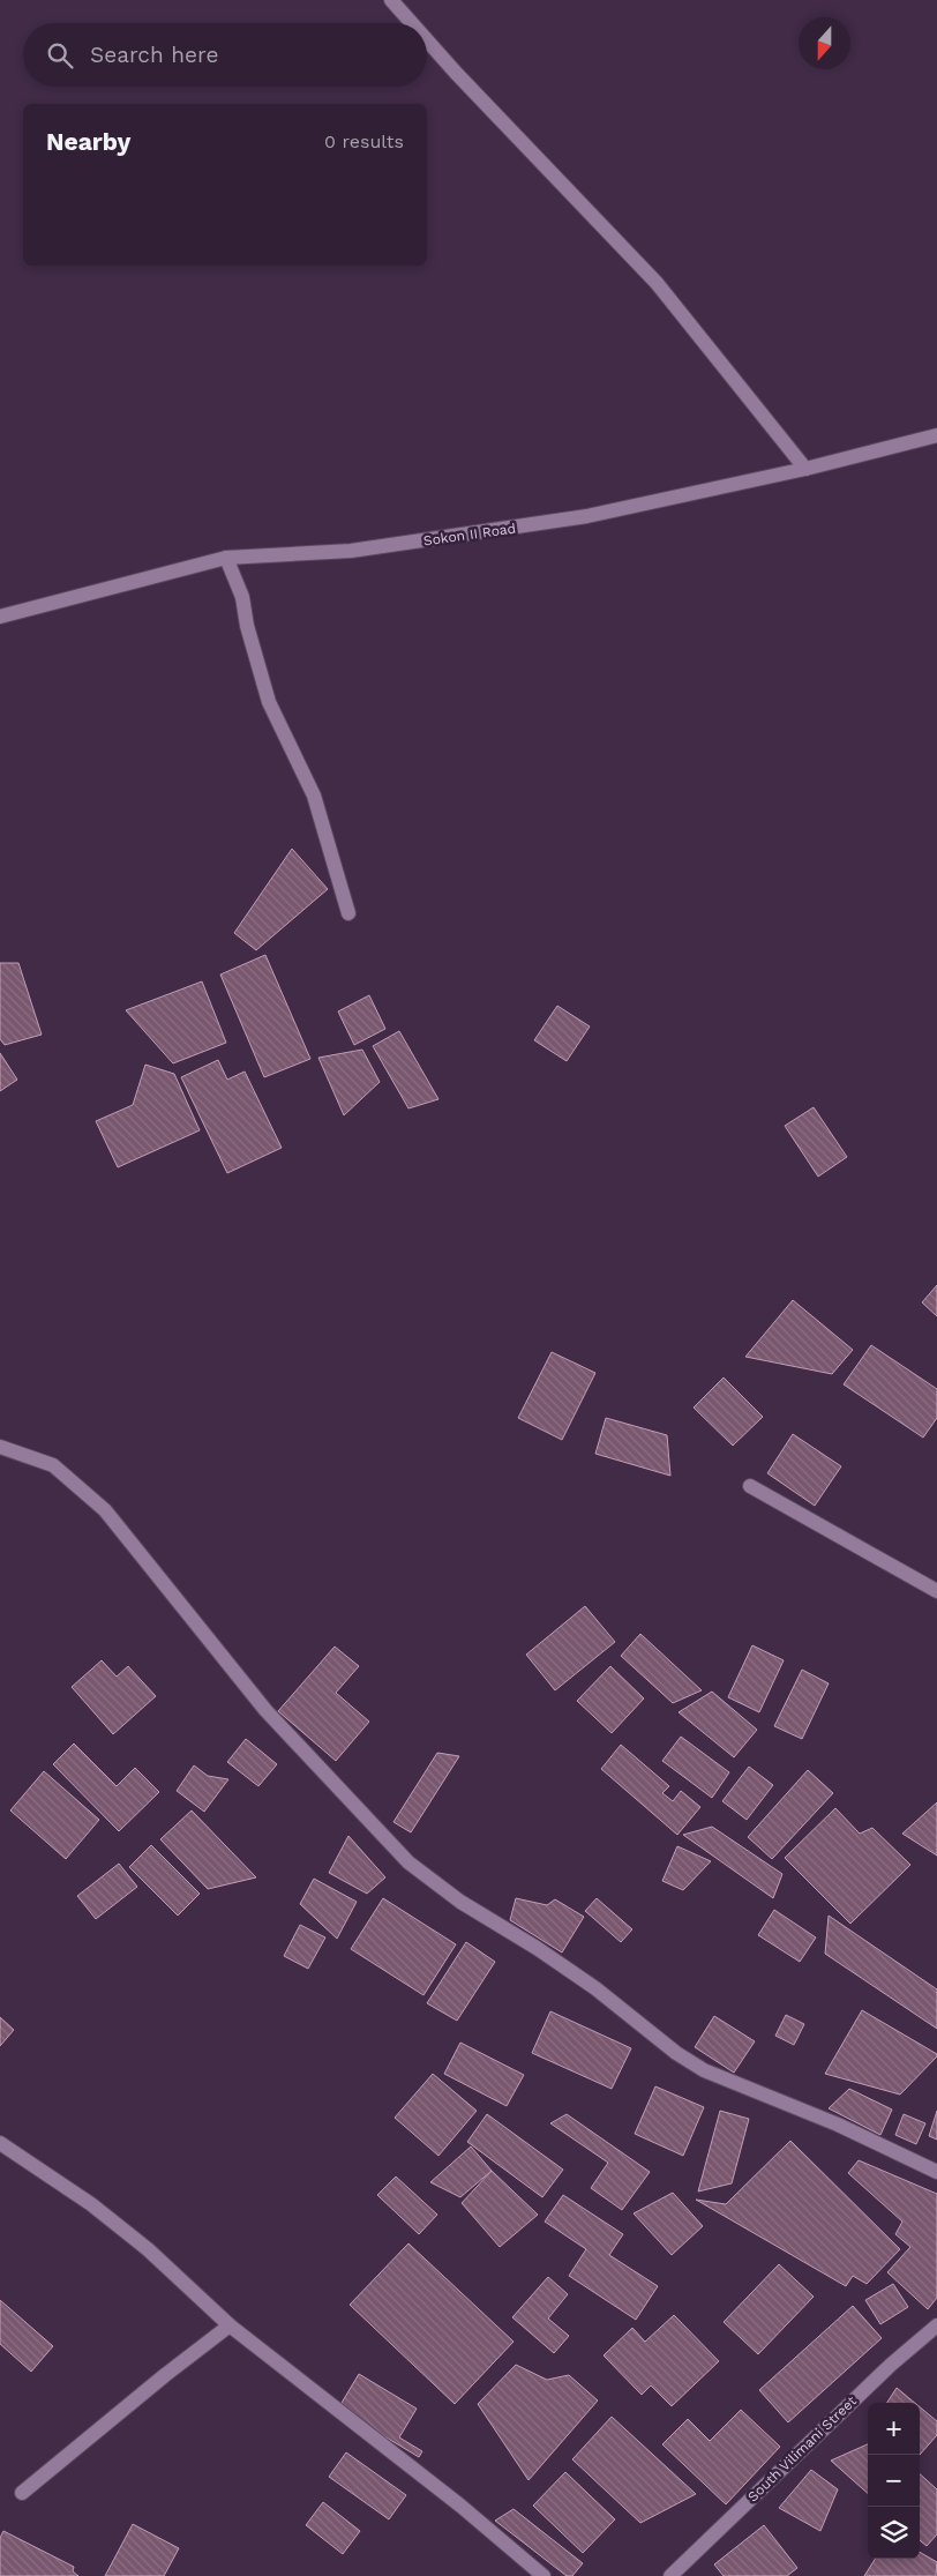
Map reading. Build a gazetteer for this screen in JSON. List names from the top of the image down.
{
  "streets": {
    "street": ["Sokon II Road", "South Vilimani Street"]
  },
  "north": "bottom",
  "page": {
    "search": "Search here",
    "heading": ["Nearby", "0 results"],
    "map_buttons": ["+", "−"]
  }
}
